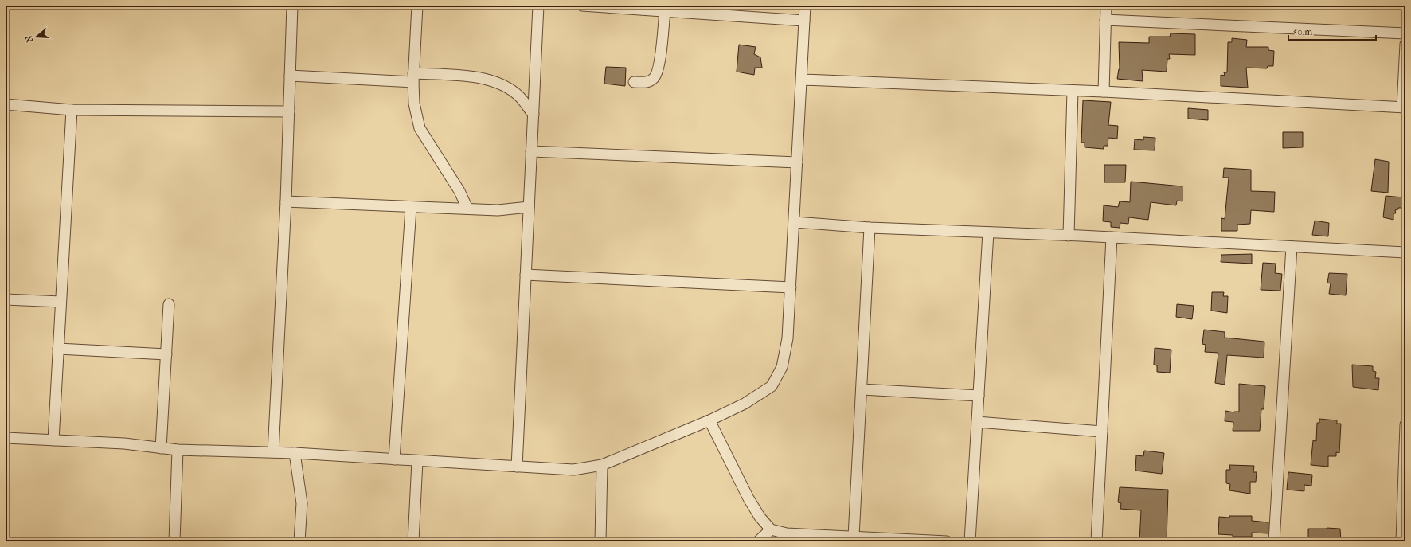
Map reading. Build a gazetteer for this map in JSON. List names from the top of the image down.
{
  "scale_bar": "50 m",
  "north": "left"
}
